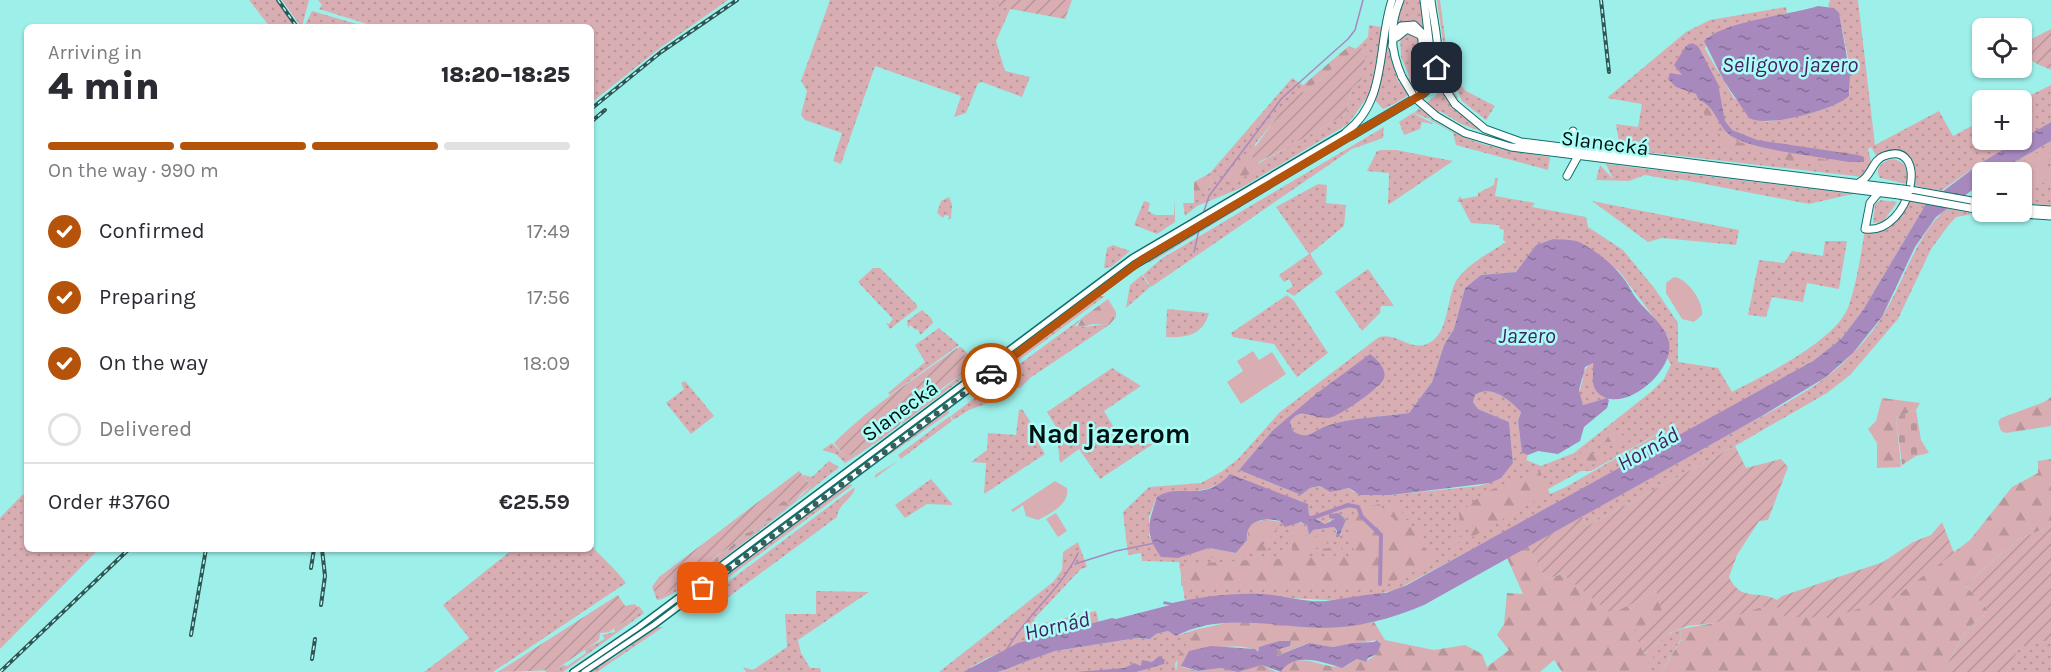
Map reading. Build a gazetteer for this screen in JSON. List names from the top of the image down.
{
  "streets": {
    "highway": ["Slanecká"]
  },
  "districts": ["Nad jazerom"],
  "water": ["Seligovo jazero", "Jazero", "Hornád"],
  "page": {
    "map_buttons": ["+", "−"],
    "heading": ["4 min", "Arriving in", "18:20–18:25"],
    "panel": ["Order #3760", "€25.59"],
    "bar": "On the way · 990 m",
    "list": [
      ["Confirmed", "17:49"],
      ["Preparing", "17:56"],
      ["On the way", "18:09"],
      "Delivered"
    ]
  }
}
